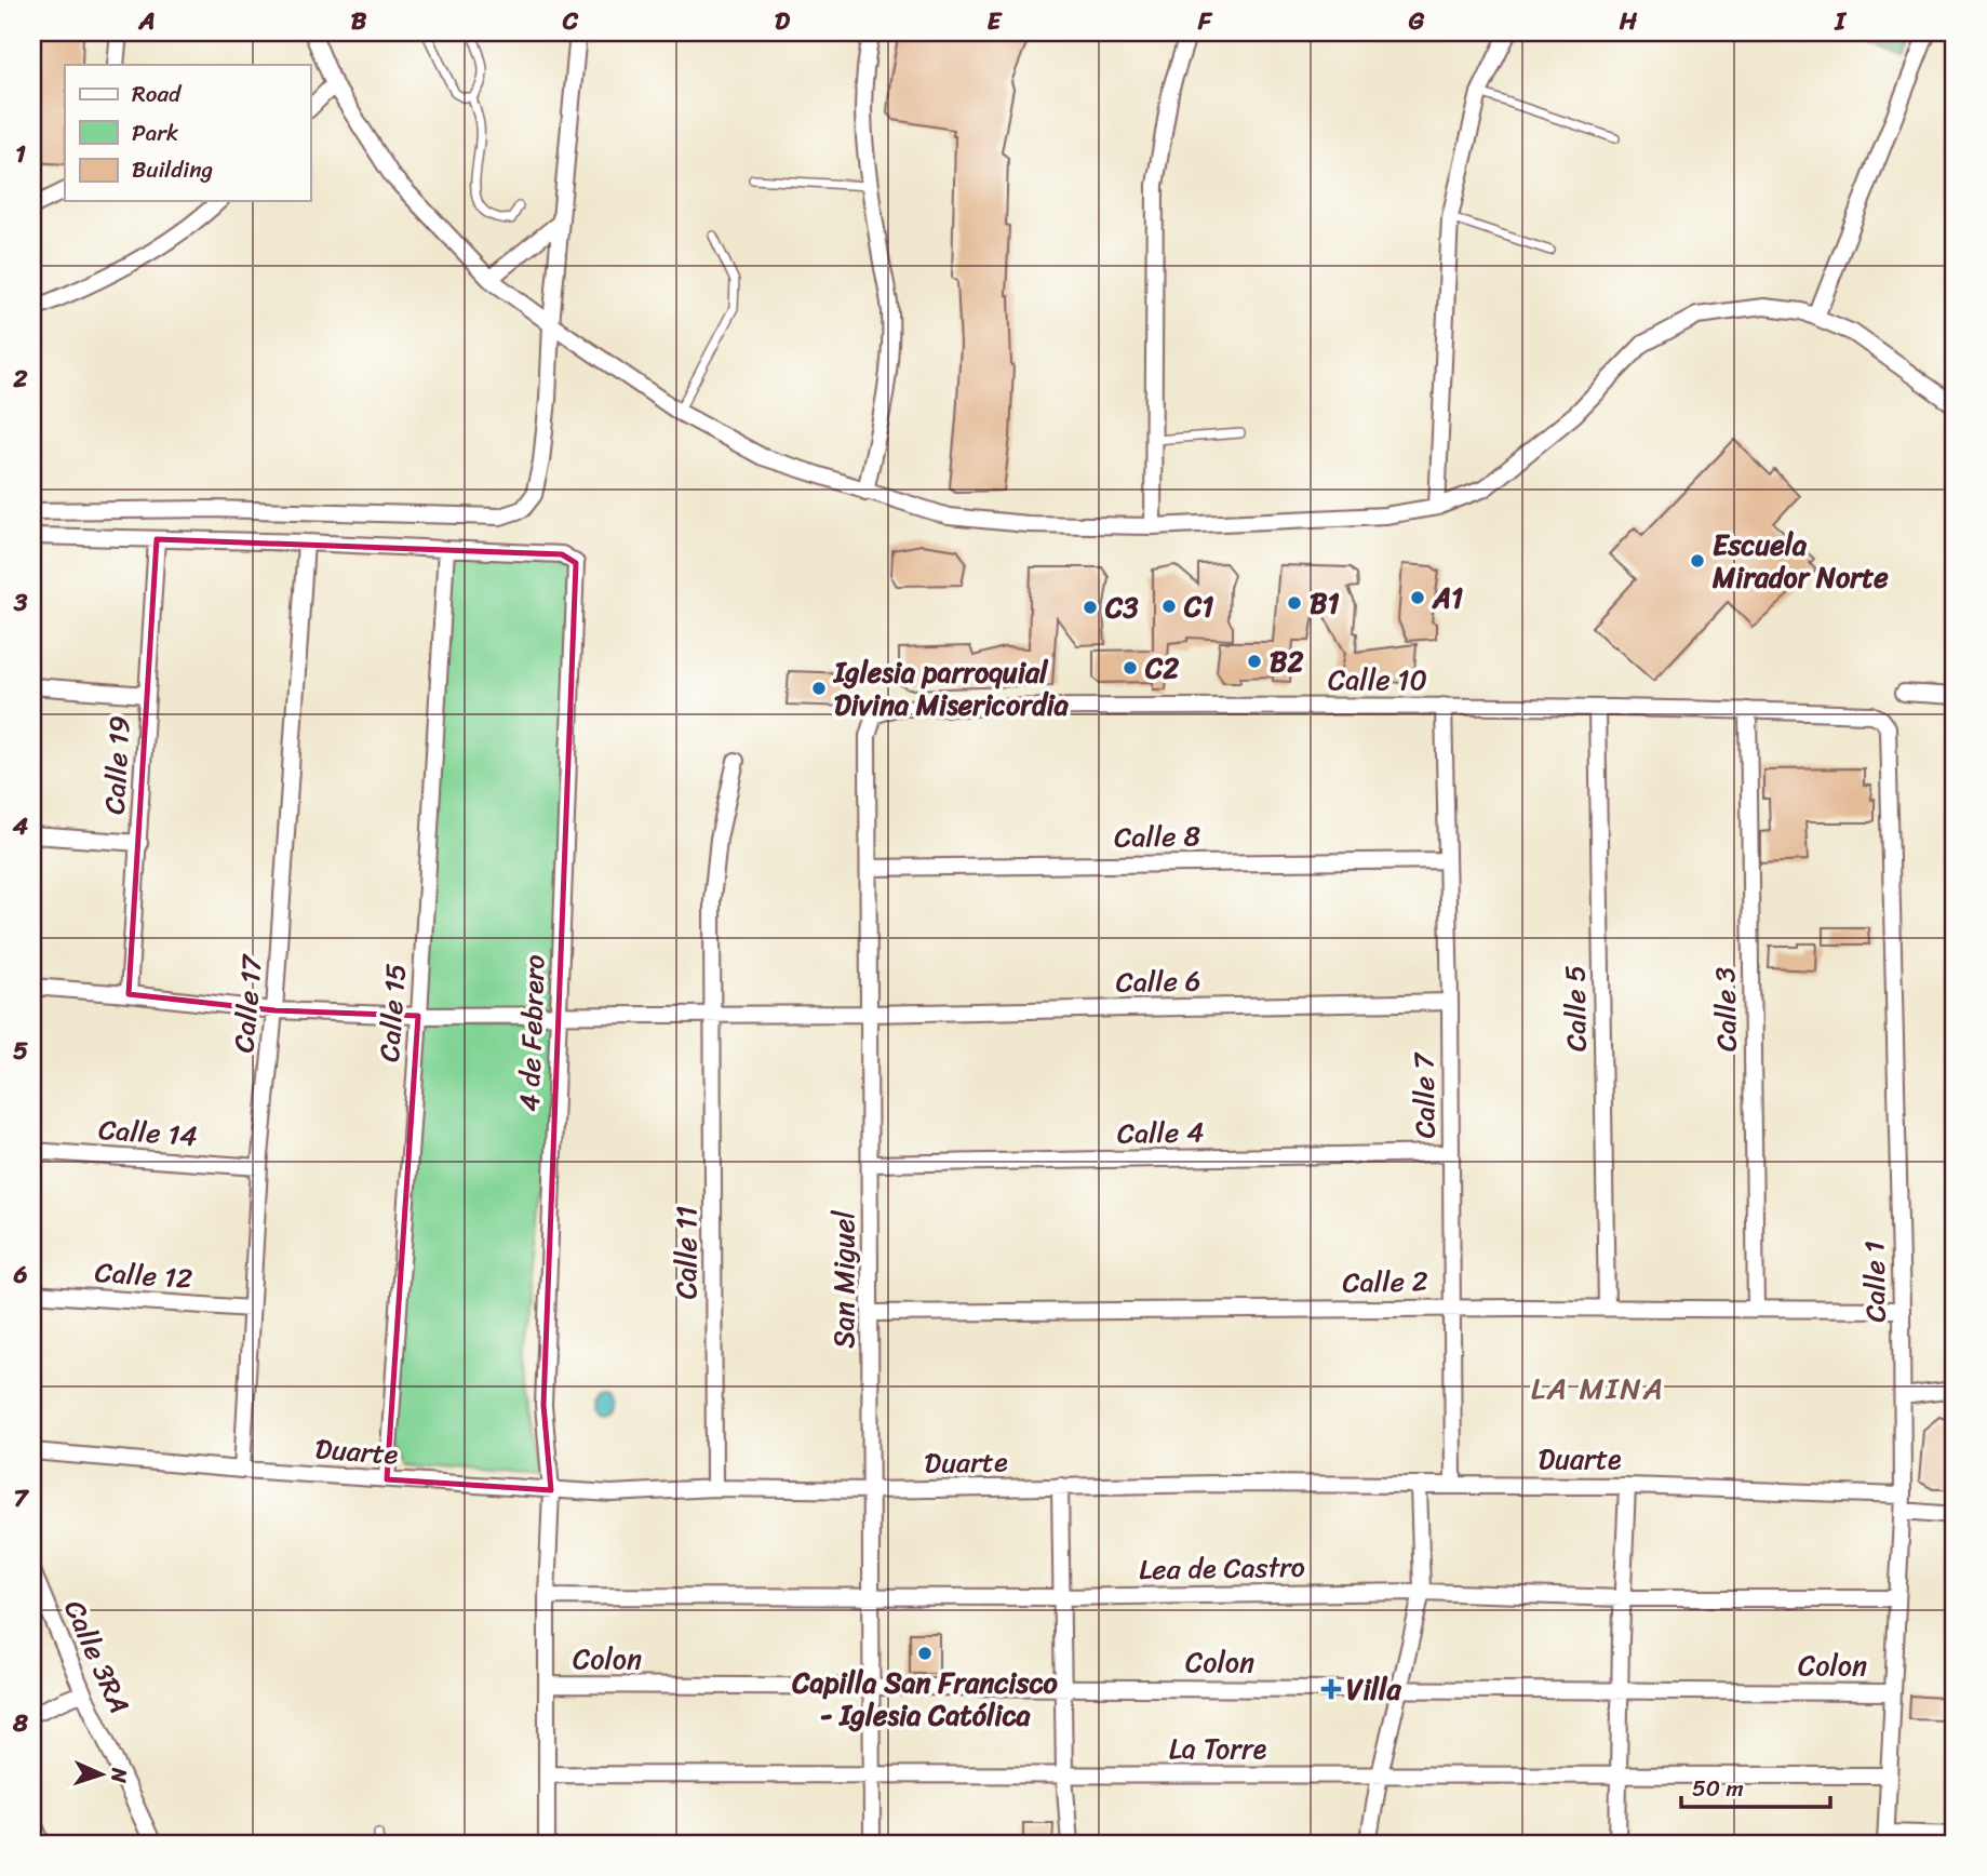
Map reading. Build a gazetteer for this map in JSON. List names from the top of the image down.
{
  "streets": {
    "street": [
      "Calle 10",
      "Calle 19",
      "Calle 8",
      "Calle 6",
      "Calle 17",
      "Calle 5",
      "Calle 3",
      "Calle 15",
      "4 de Febrero",
      "Calle 7",
      "Calle 14",
      "Calle 4",
      "Calle 11",
      "Calle 12",
      "San Miguel",
      "Calle 2",
      "Calle 1",
      "Duarte",
      "Lea de Castro",
      "Calle 3RA",
      "Colon",
      "La Torre"
    ]
  },
  "crossings": [
    ["Calle 10", "Calle 5"],
    ["Calle 10", "Calle 3"],
    ["Calle 10", "Calle 7"],
    ["Calle 10", "San Miguel"],
    ["Calle 10", "Calle 1"],
    ["Calle 19", "Calle 6"],
    ["Calle 8", "Calle 7"],
    ["Calle 8", "San Miguel"],
    ["Calle 6", "Calle 17"],
    ["Calle 6", "Calle 15"],
    ["Calle 6", "4 de Febrero"],
    ["Calle 6", "Calle 7"],
    ["Calle 6", "Calle 11"],
    ["Calle 6", "San Miguel"],
    ["Calle 17", "Calle 14"],
    ["Calle 17", "Calle 12"],
    ["Calle 17", "Duarte"],
    ["Calle 5", "Calle 2"],
    ["Calle 3", "Calle 2"],
    ["Calle 15", "4 de Febrero"],
    ["Calle 15", "Duarte"],
    ["4 de Febrero", "Duarte"],
    ["4 de Febrero", "Lea de Castro"],
    ["4 de Febrero", "Colon"],
    ["4 de Febrero", "La Torre"],
    ["Calle 7", "Calle 4"],
    ["Calle 7", "Calle 2"],
    ["Calle 7", "Duarte"],
    ["Calle 4", "San Miguel"],
    ["Calle 11", "Duarte"],
    ["San Miguel", "Calle 2"],
    ["San Miguel", "Duarte"],
    ["San Miguel", "Lea de Castro"],
    ["San Miguel", "Colon"],
    ["San Miguel", "La Torre"],
    ["Calle 2", "Calle 1"],
    ["Calle 1", "Duarte"],
    ["Calle 1", "Lea de Castro"],
    ["Calle 1", "Colon"],
    ["Calle 1", "La Torre"]
  ],
  "districts": ["LA MINA"],
  "places": {
    "other": [
      "Escuela Mirador Norte",
      "A1",
      "B1",
      "C1",
      "C3",
      "B2",
      "C2",
      "Iglesia parroquial Divina Misericordia",
      "Capilla San Francisco - Iglesia Católica"
    ],
    "health": ["Villa"]
  },
  "legend": ["Road", "Park", "Building"],
  "scale_bar": "50 m",
  "north": "right",
  "grid": {
    "columns": [
      "A",
      "B",
      "C",
      "D",
      "E",
      "F",
      "G",
      "H",
      "I"
    ],
    "rows": [
      "1",
      "2",
      "3",
      "4",
      "5",
      "6",
      "7",
      "8"
    ]
  }
}
